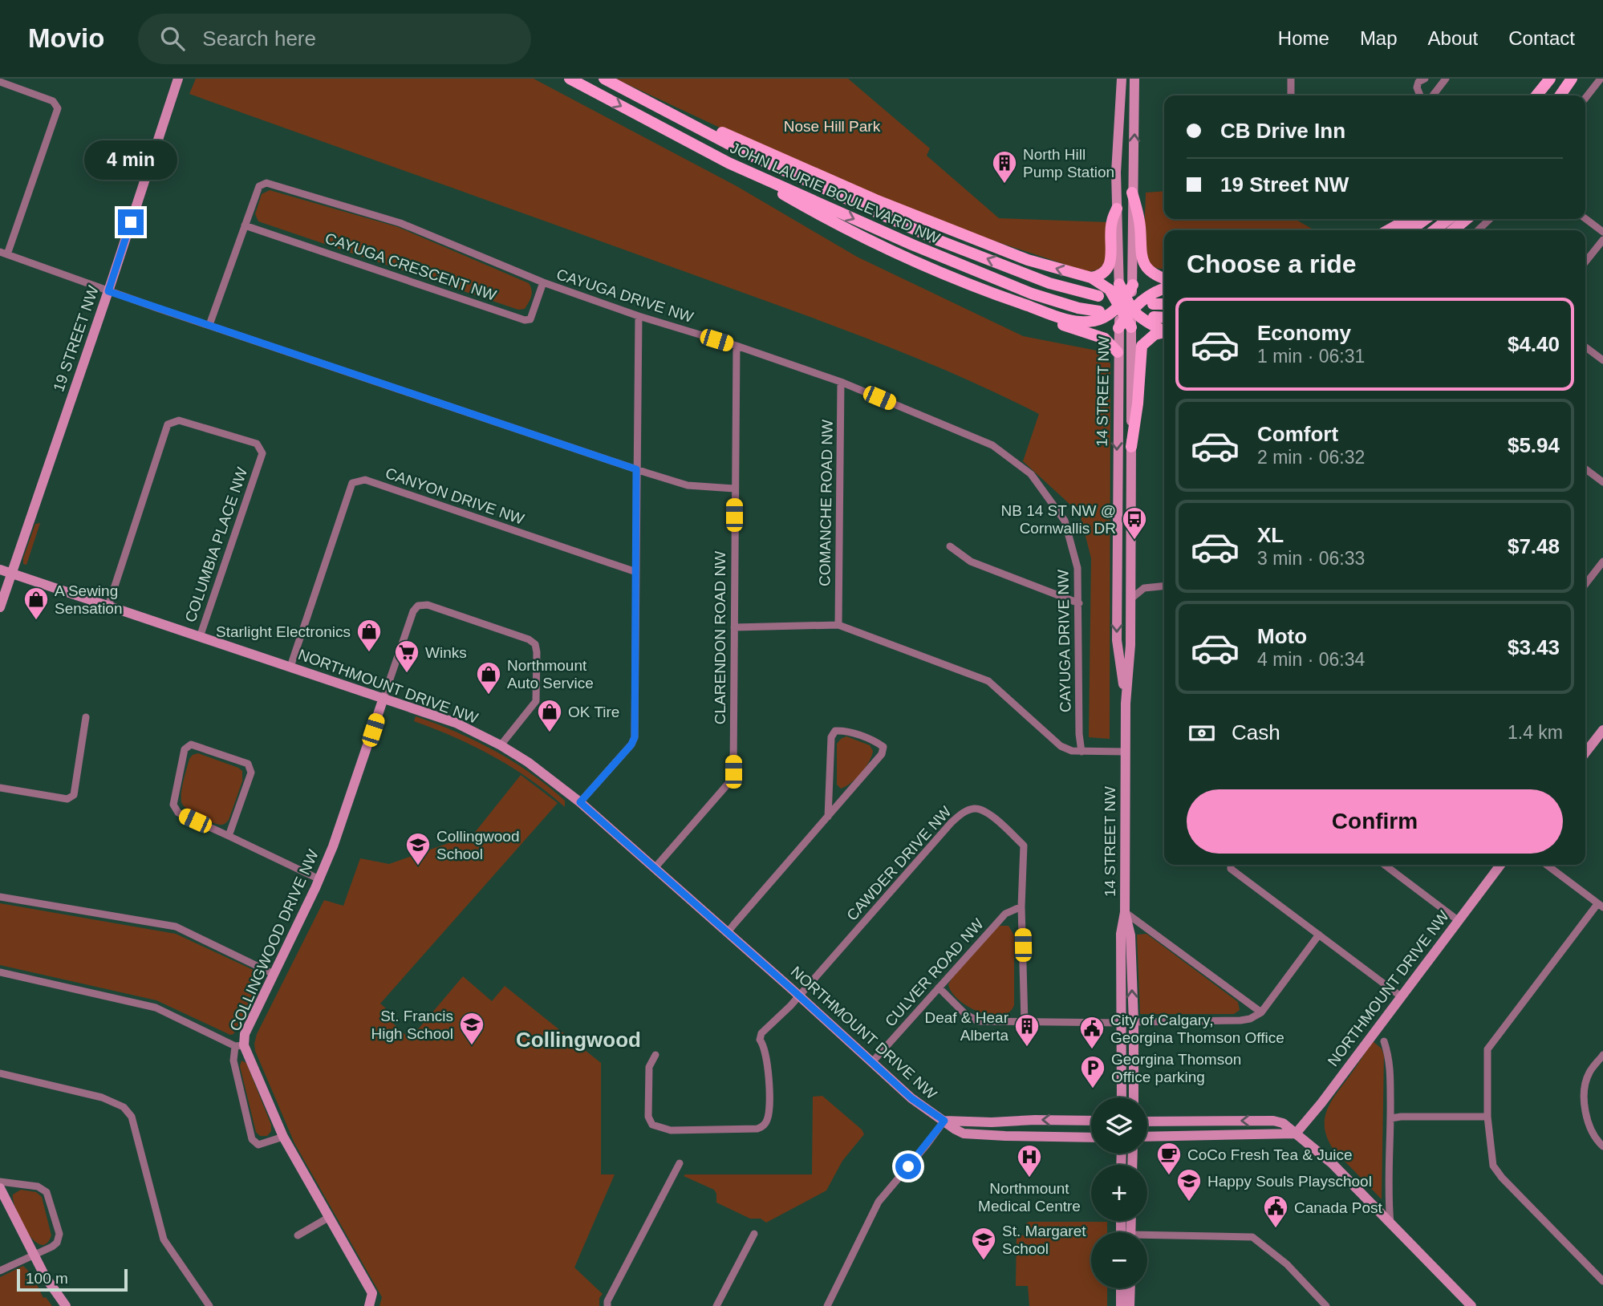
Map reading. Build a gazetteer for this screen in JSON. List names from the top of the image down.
{
  "streets": {
    "main road": ["JOHN LAURIE BOULEVARD NW"],
    "street": [
      "CAYUGA CRESCENT NW",
      "CAYUGA DRIVE NW",
      "19 STREET NW",
      "14 STREET NW",
      "CANYON DRIVE NW",
      "COMANCHE ROAD NW",
      "COLUMBIA PLACE NW",
      "CLARENDON ROAD NW",
      "NORTHMOUNT DRIVE NW",
      "CAWDER DRIVE NW",
      "COLLINGWOOD DRIVE NW",
      "CULVER ROAD NW"
    ]
  },
  "crossings": [
    ["CAYUGA CRESCENT NW", "CAYUGA DRIVE NW"],
    ["CAYUGA DRIVE NW", "COMANCHE ROAD NW"],
    ["CAYUGA DRIVE NW", "CLARENDON ROAD NW"],
    ["19 STREET NW", "NORTHMOUNT DRIVE NW"],
    ["CANYON DRIVE NW", "NORTHMOUNT DRIVE NW"],
    ["COLUMBIA PLACE NW", "NORTHMOUNT DRIVE NW"],
    ["CLARENDON ROAD NW", "NORTHMOUNT DRIVE NW"],
    ["NORTHMOUNT DRIVE NW", "CAWDER DRIVE NW"],
    ["NORTHMOUNT DRIVE NW", "COLLINGWOOD DRIVE NW"],
    ["NORTHMOUNT DRIVE NW", "CULVER ROAD NW"],
    ["CAWDER DRIVE NW", "CULVER ROAD NW"]
  ],
  "districts": ["Collingwood"],
  "parks": ["Nose Hill Park"],
  "places": {
    "building": ["North Hill Pump Station", "Deaf & Hear Alberta"],
    "bus stop": ["NB 14 ST NW @ Cornwallis DR"],
    "shop": [
      "A Sewing Sensation",
      "Starlight Electronics",
      "Northmount Auto Service",
      "OK Tire"
    ],
    "supermarket": ["Winks"],
    "school or university": [
      "Collingwood School",
      "St. Francis High School",
      "Happy Souls Playschool",
      "St. Margaret School"
    ],
    "public building": ["City of Calgary, Georgina Thomson Office", "Canada Post"],
    "parking": ["Georgina Thomson Office parking"],
    "cafe": ["CoCo Fresh Tea & Juice"],
    "hospital": ["Northmount Medical Centre"]
  },
  "scale_bar": "100 m",
  "page": {
    "header": "Movio",
    "search": "Search here",
    "nav": [
      "Home",
      "Map",
      "About",
      "Contact"
    ],
    "banner": ["CB Drive Inn", "19 Street NW"],
    "bubble": "4 min",
    "heading": "Choose a ride",
    "list": [
      {
        "name": "Economy",
        "note": "1 min · 06:31",
        "value": "$4.40"
      },
      {
        "name": "Comfort",
        "note": "2 min · 06:32",
        "value": "$5.94"
      },
      {
        "name": "XL",
        "note": "3 min · 06:33",
        "value": "$7.48"
      },
      {
        "name": "Moto",
        "note": "4 min · 06:34",
        "value": "$3.43"
      }
    ],
    "pay": ["Cash", "1.4 km"],
    "buttons": "Confirm",
    "map_buttons": ["+", "−"],
    "scale": "100 m"
  }
}
